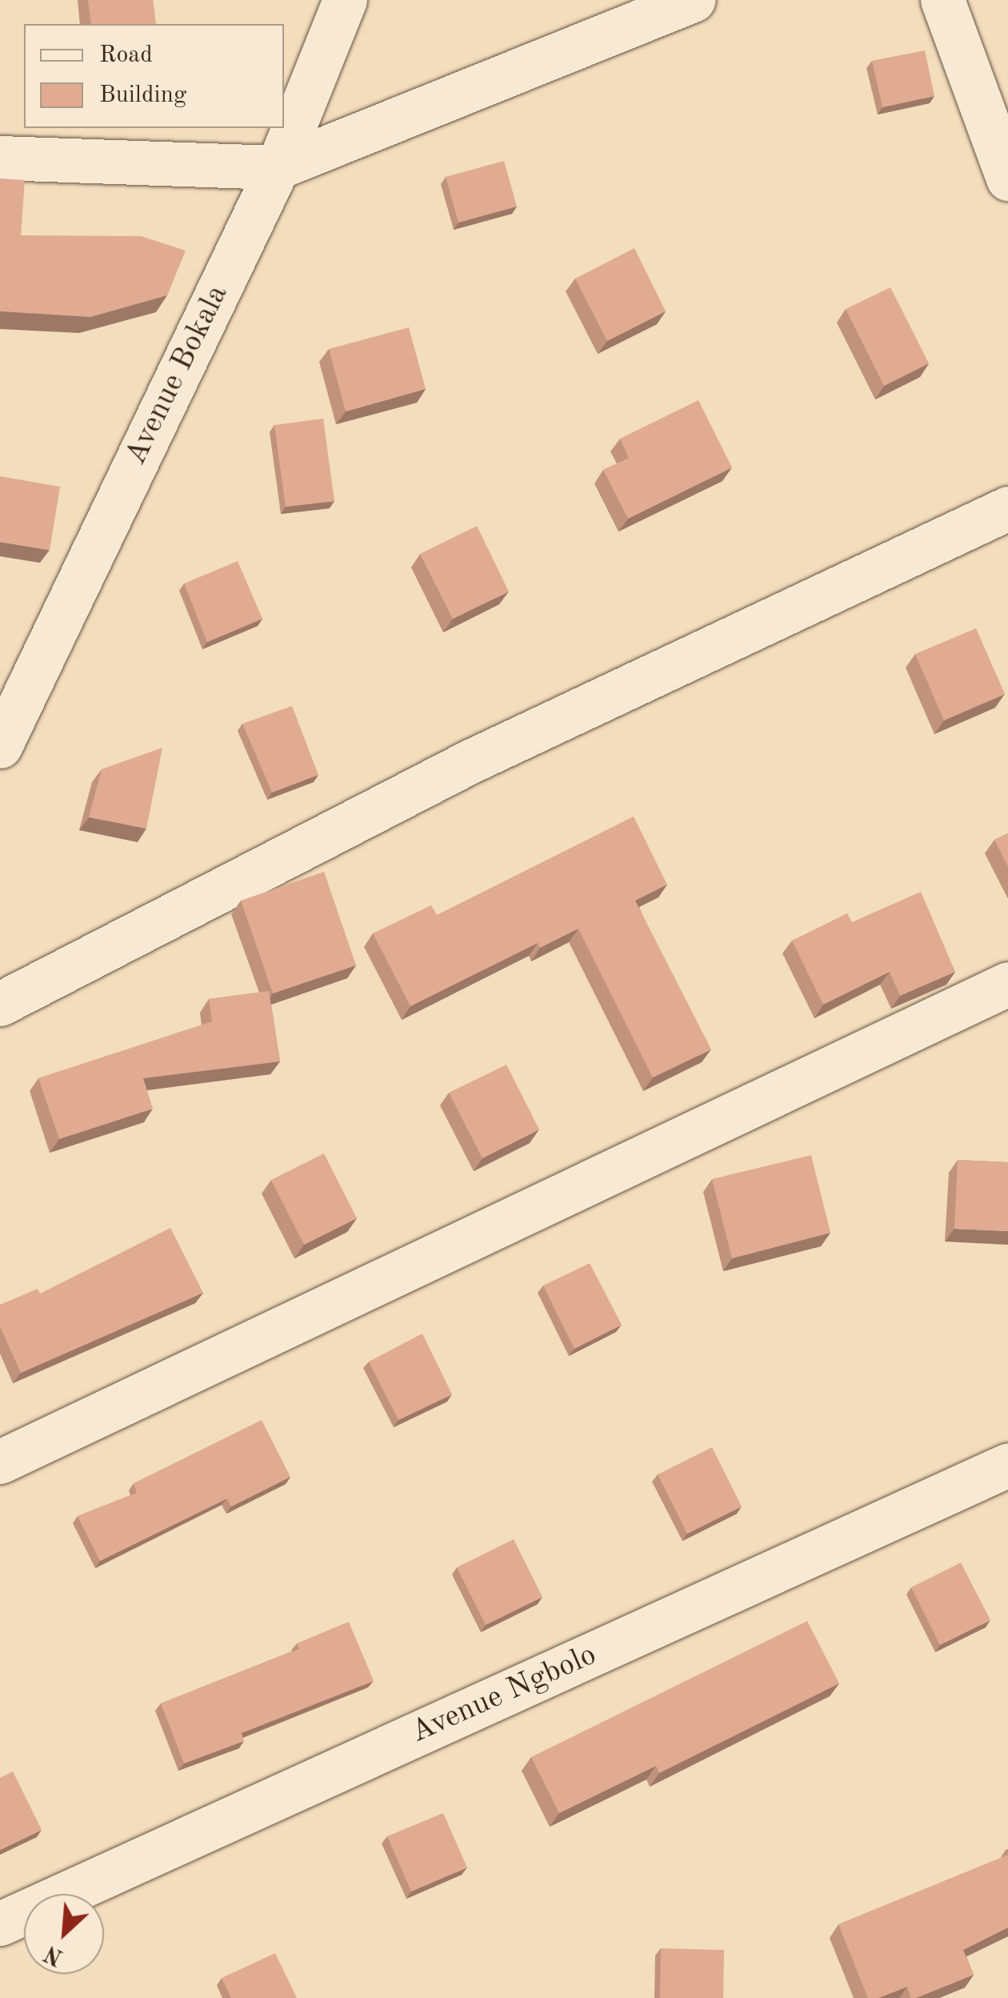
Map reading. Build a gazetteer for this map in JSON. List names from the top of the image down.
{
  "streets": {
    "street": ["Avenue Bokala", "Avenue Ngbolo"]
  },
  "legend": ["Road", "Building"],
  "north": "bottom left"
}
